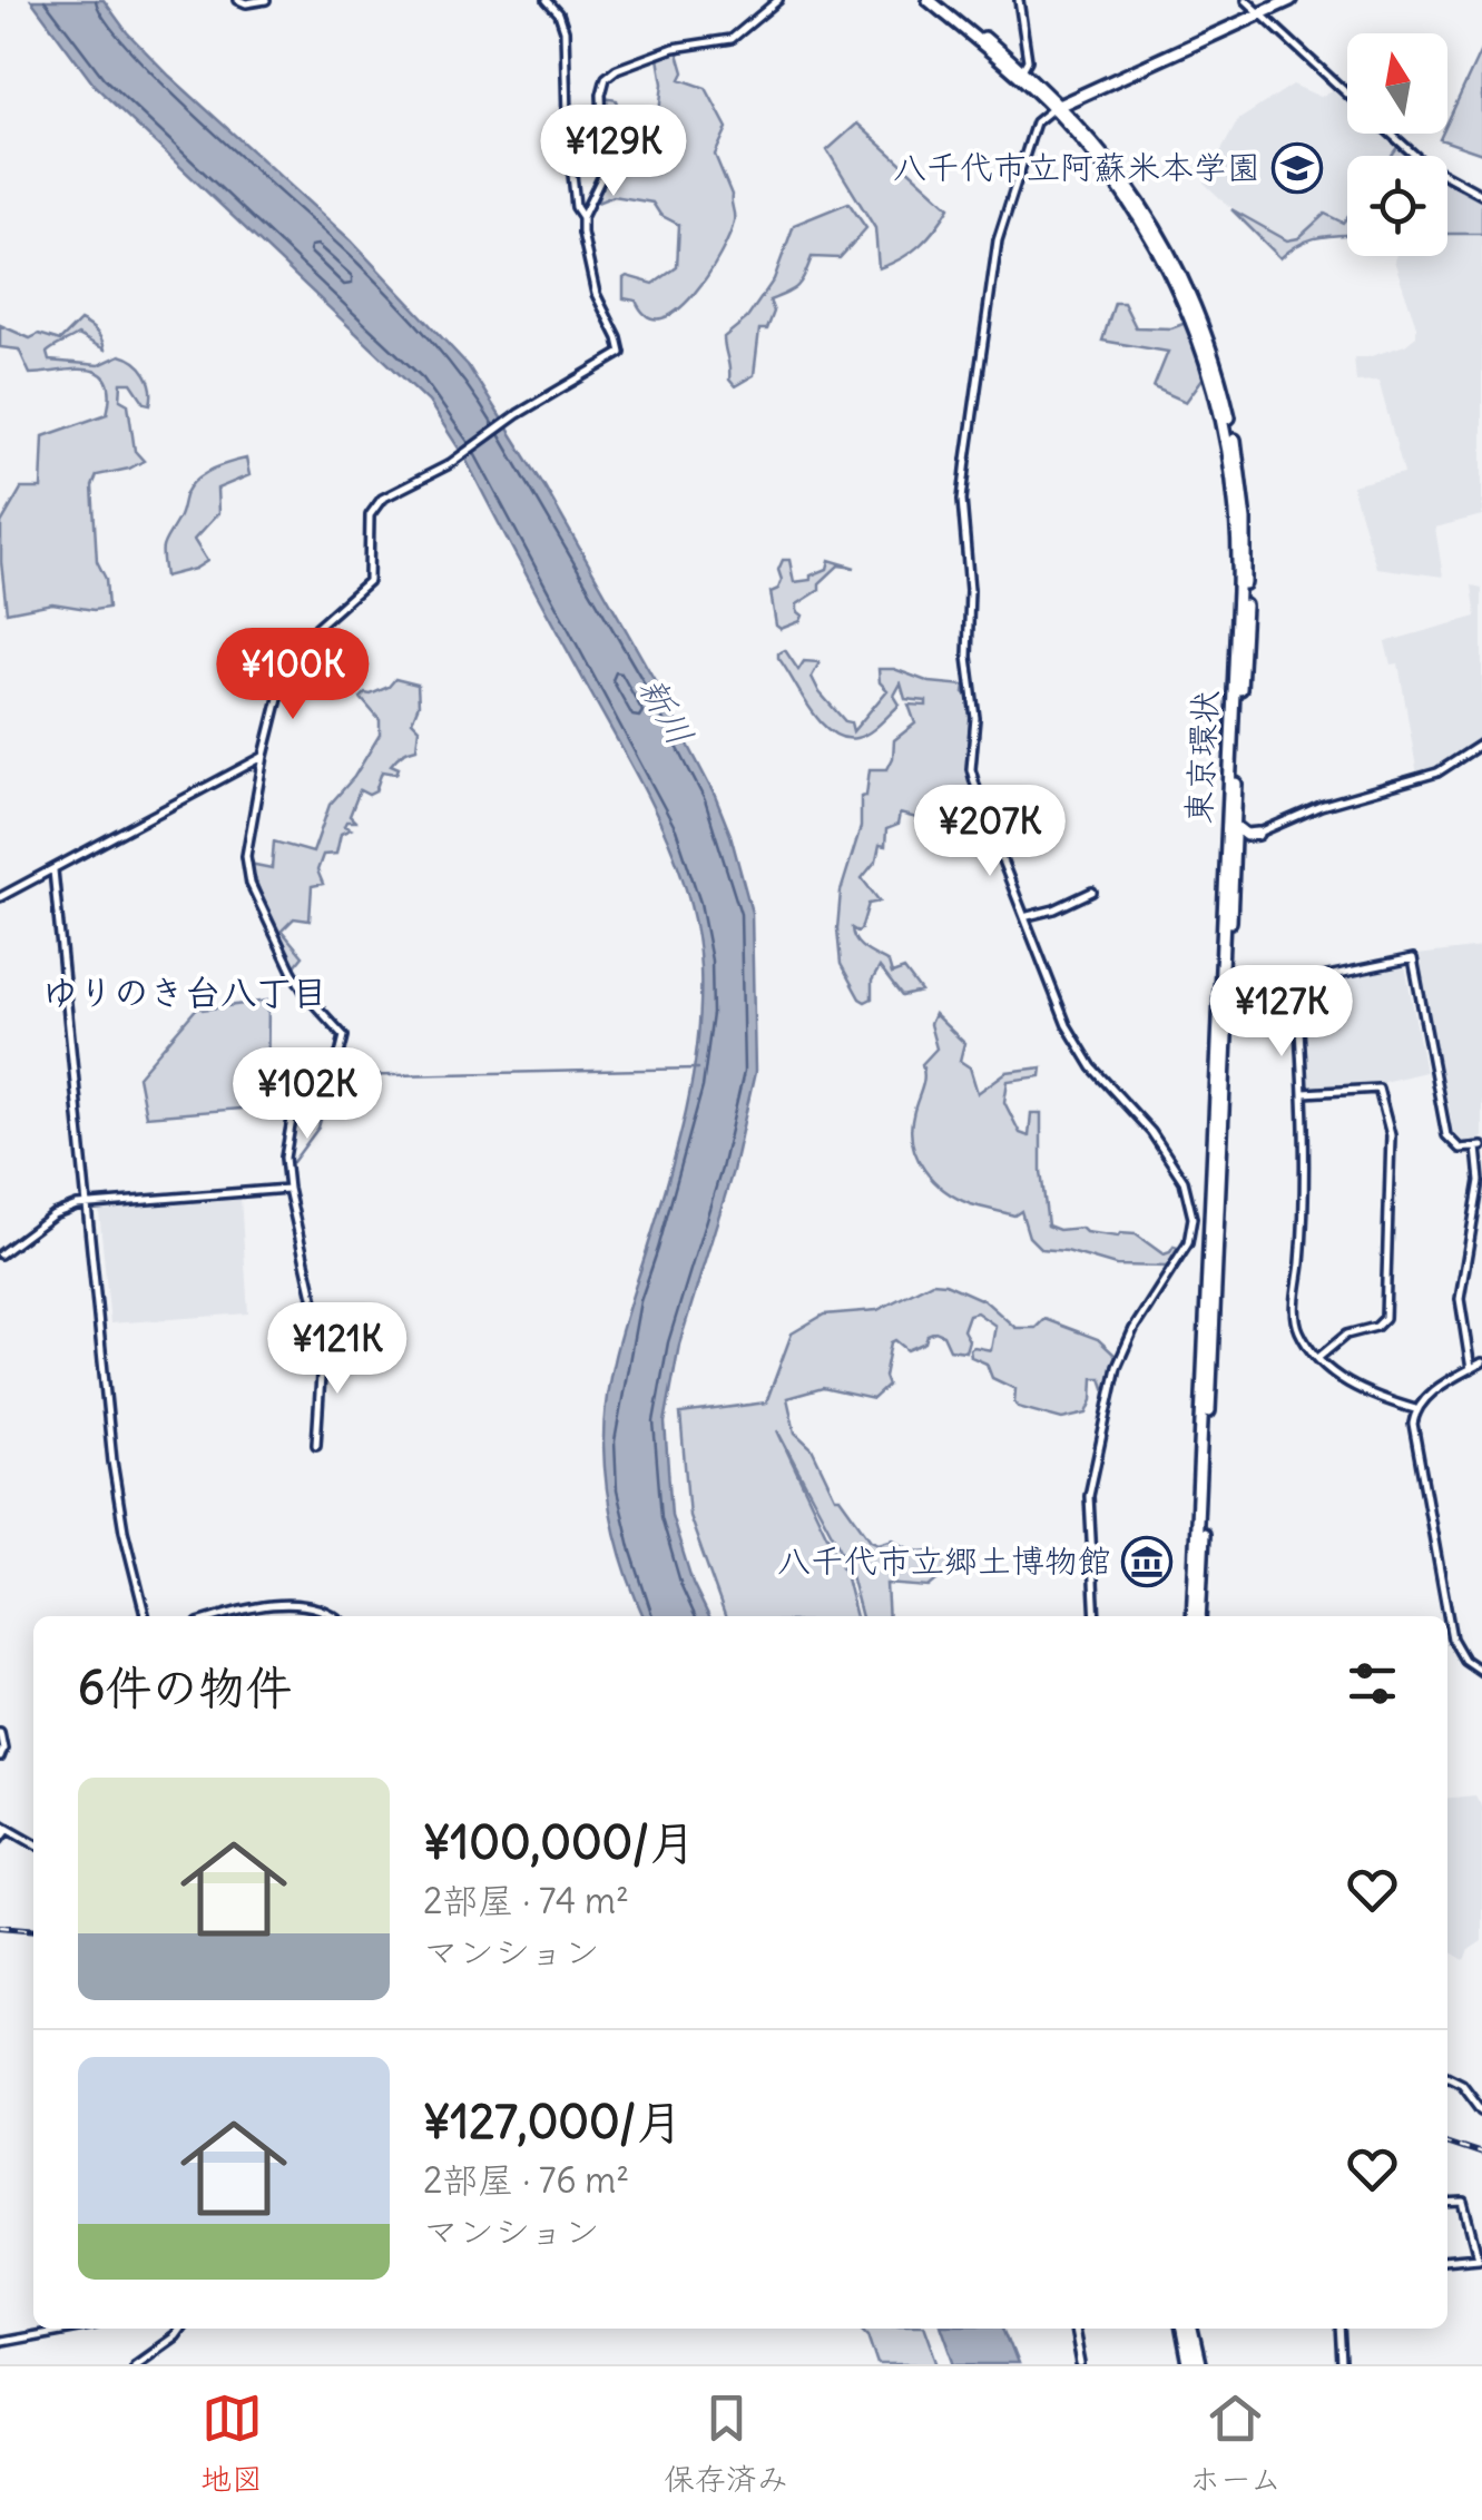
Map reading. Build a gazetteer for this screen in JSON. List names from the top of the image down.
{
  "streets": {
    "main road": ["東京環状"]
  },
  "districts": ["ゆりのき台八丁目"],
  "water": ["新川"],
  "places": {
    "school or university": ["八千代市立阿蘇米本学園"],
    "museum": ["八千代市立郷土博物館"]
  },
  "north": "top",
  "page": {
    "price": [
      "¥129K",
      "¥100K",
      "¥207K",
      "¥127K",
      "¥102K",
      "¥121K"
    ],
    "heading": "6件の物件",
    "list": [
      {
        "name": "¥100,000/月",
        "note": "2部屋 · 74 m² · マンション"
      },
      {
        "name": "¥127,000/月",
        "note": "2部屋 · 76 m² · マンション"
      }
    ],
    "tabs": ["地図", "保存済み", "ホーム"]
  }
}
